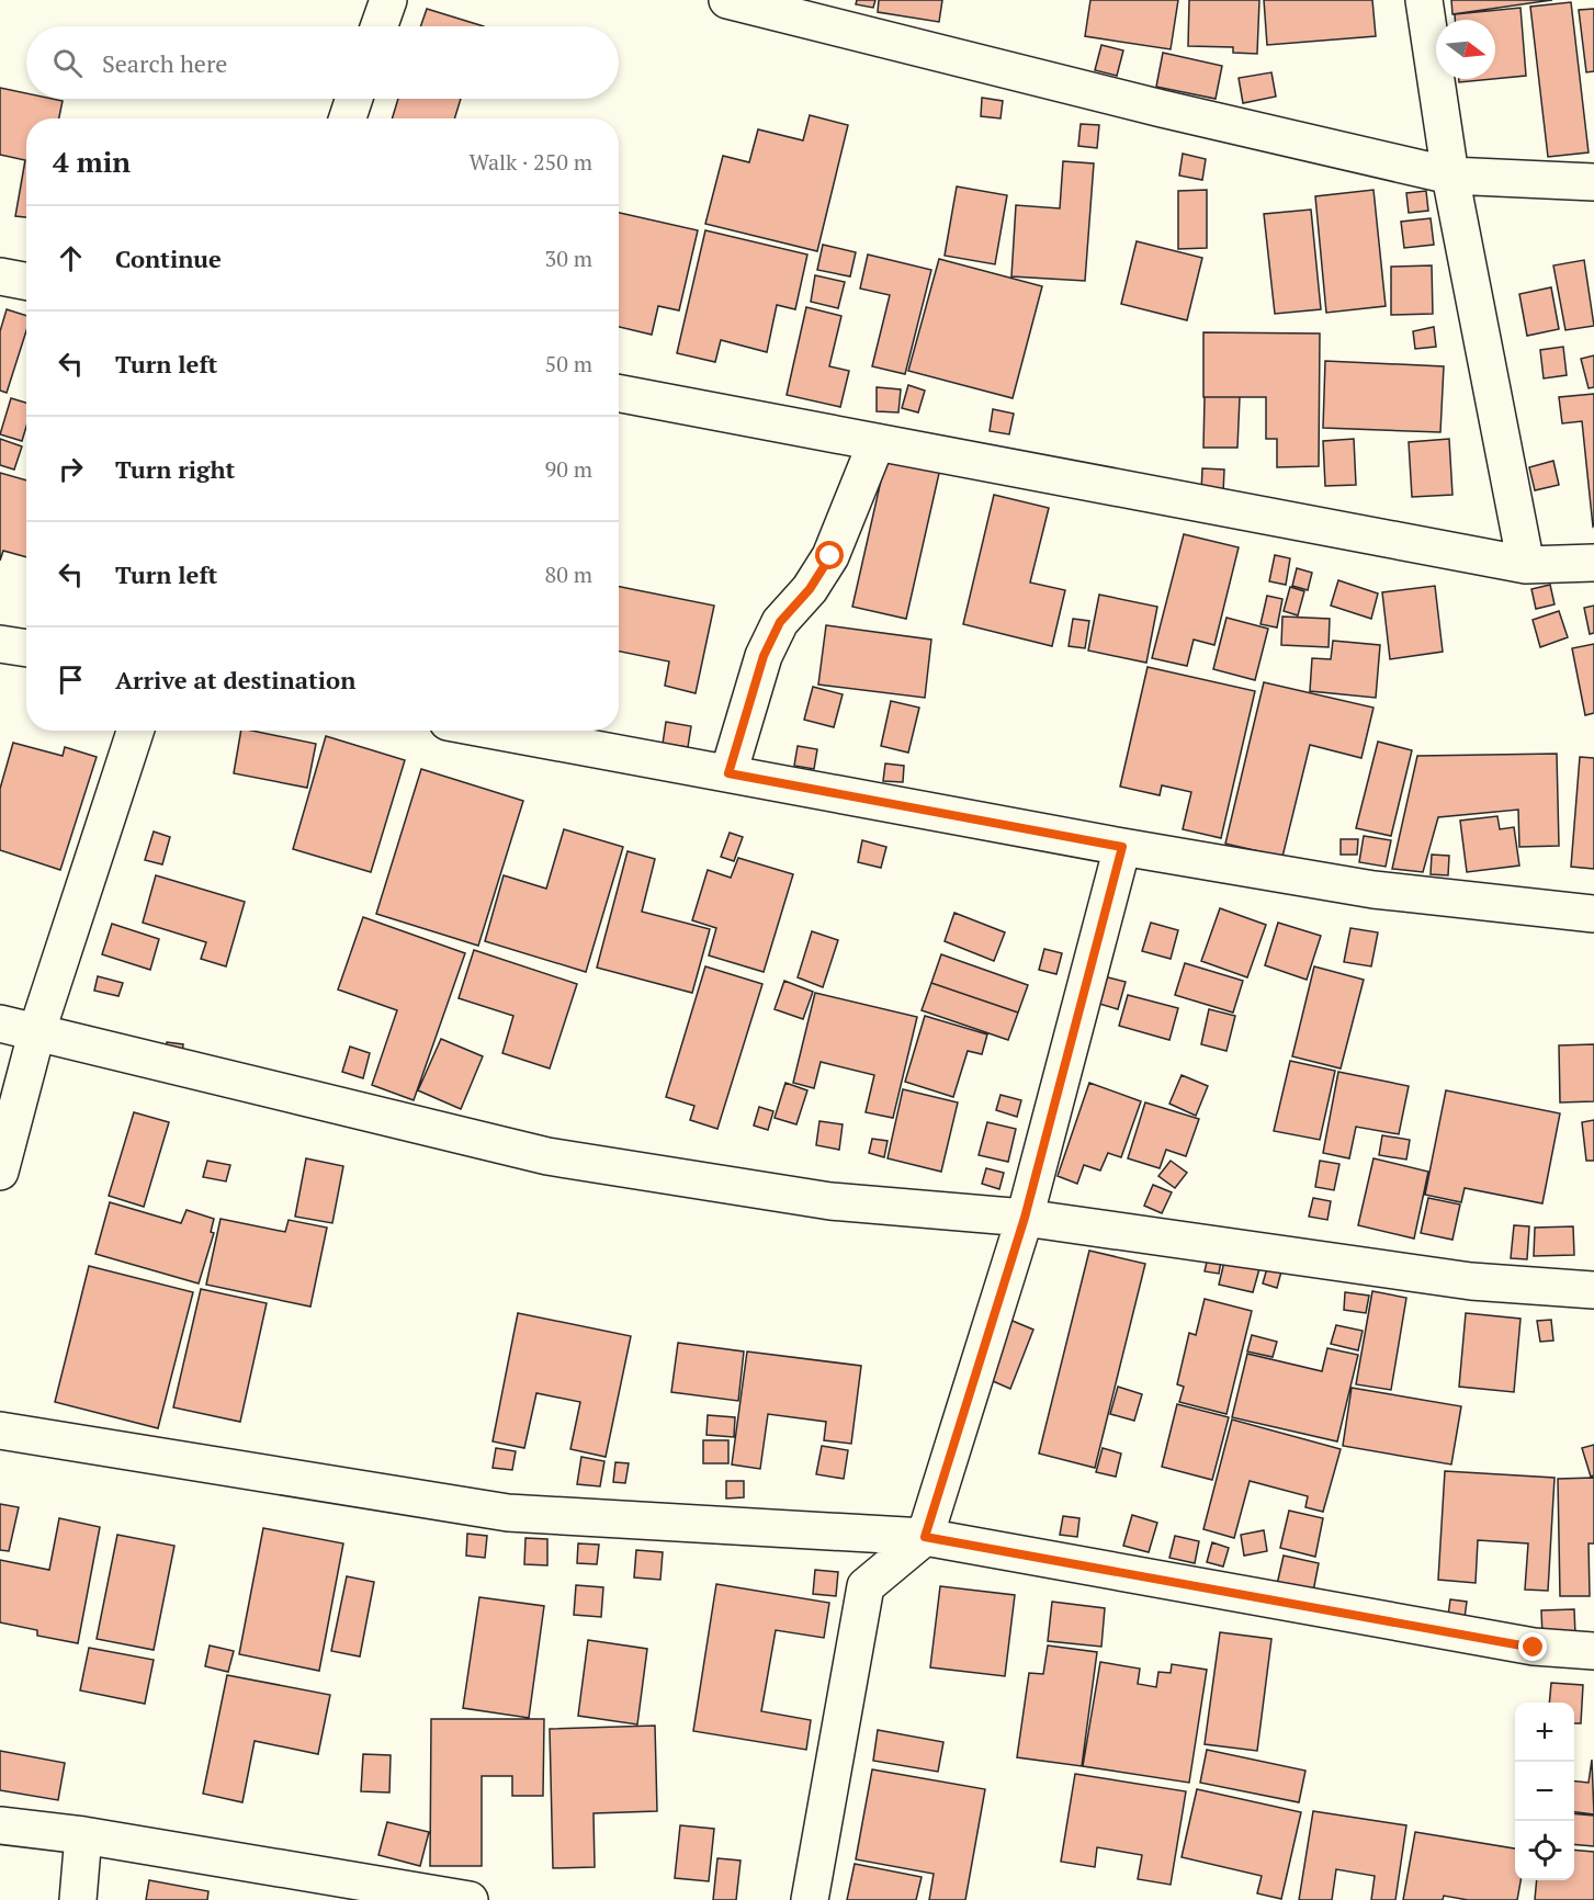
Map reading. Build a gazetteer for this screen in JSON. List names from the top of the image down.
{
  "north": "right",
  "page": {
    "search": "Search here",
    "heading": ["4 min", "Walk · 250 m"],
    "list": [
      ["Continue", "30 m"],
      ["Turn left", "50 m"],
      ["Turn right", "90 m"],
      ["Turn left", "80 m"],
      "Arrive at destination"
    ],
    "map_buttons": ["+", "−"]
  }
}
